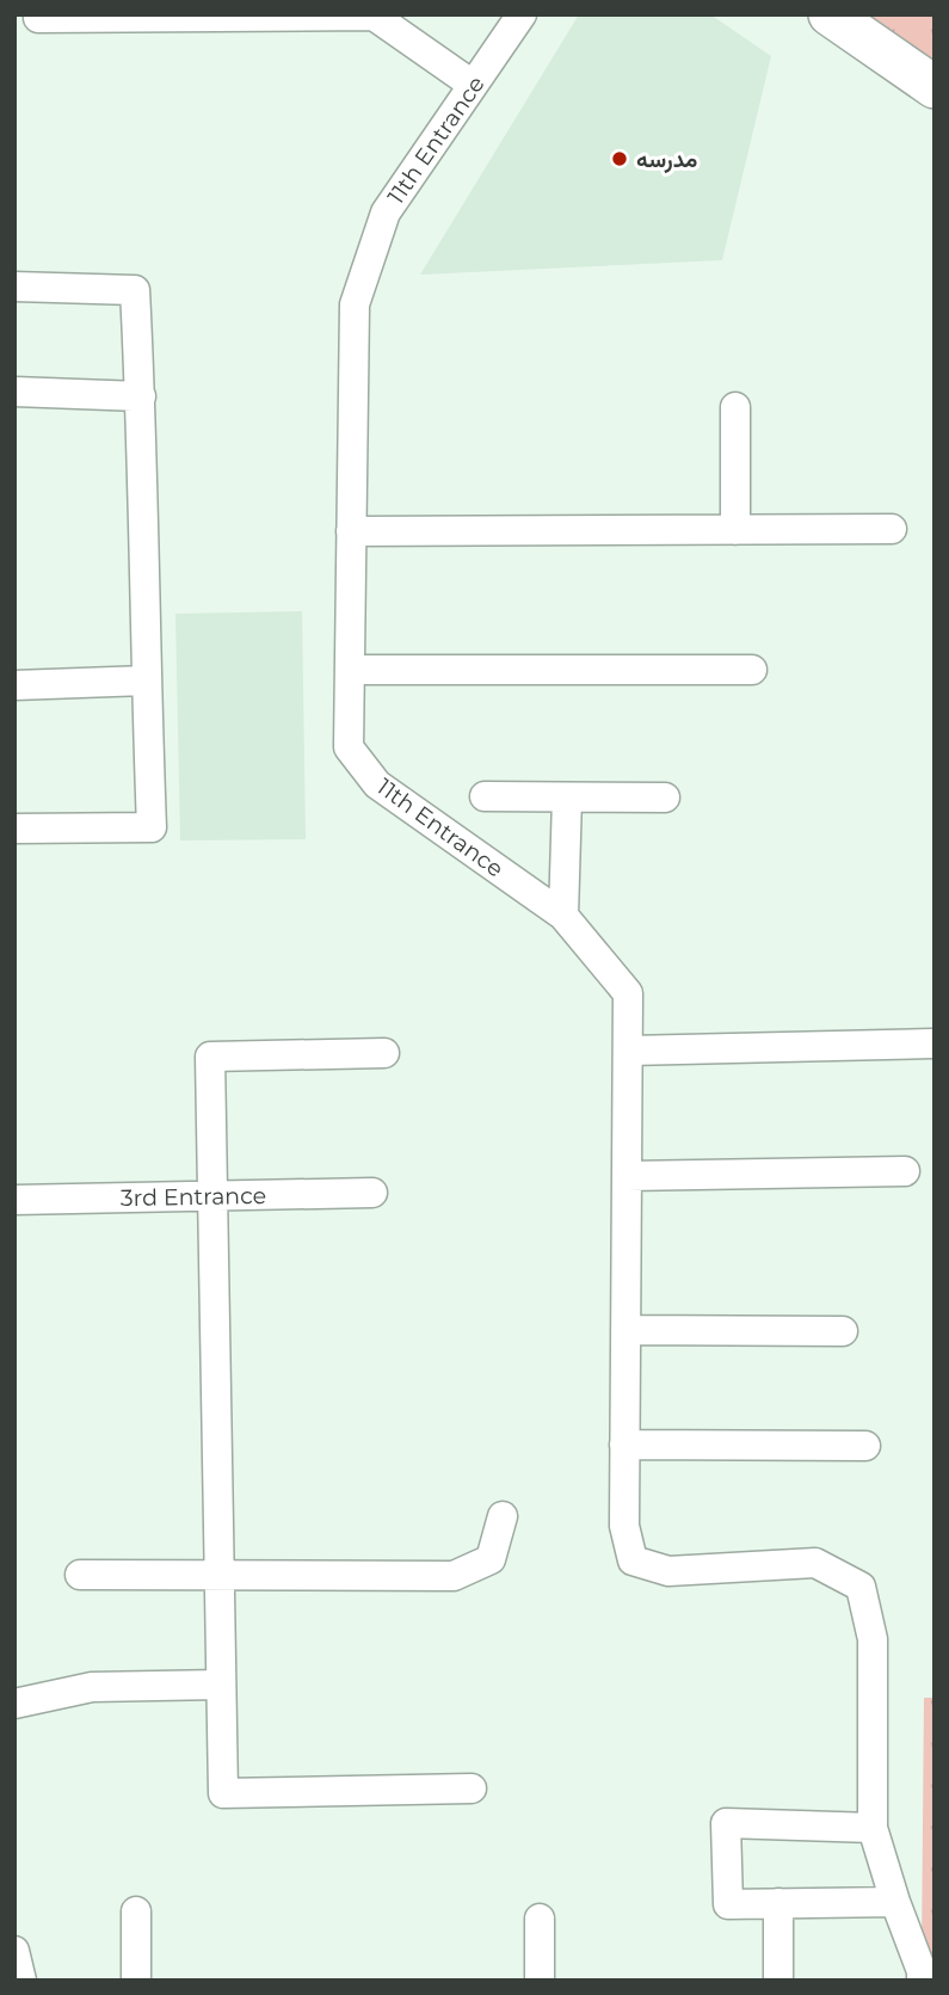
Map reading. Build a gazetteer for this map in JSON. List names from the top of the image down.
{
  "streets": {
    "street": ["11th Entrance", "3rd Entrance"]
  },
  "places": ["مدرسه"]
}
